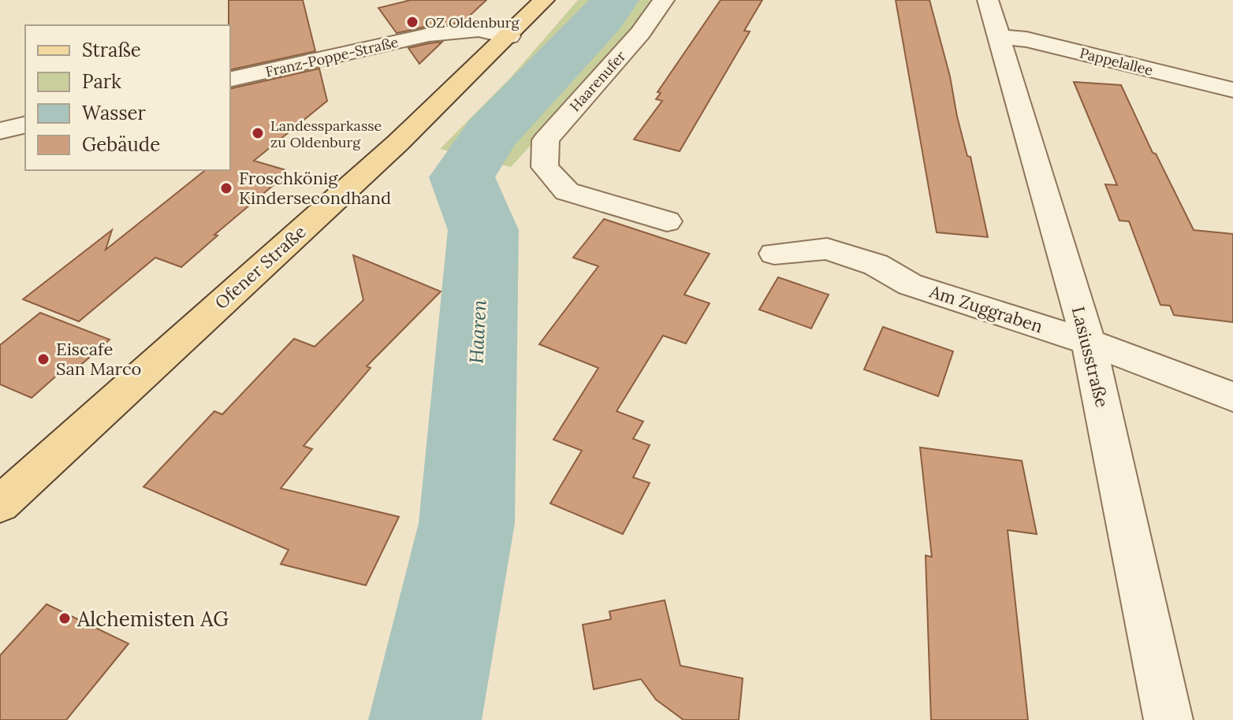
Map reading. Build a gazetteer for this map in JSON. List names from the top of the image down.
{
  "streets": {
    "main road": ["Ofener Straße"],
    "street": [
      "Franz-Poppe-Straße",
      "Pappelallee",
      "Haarenufer",
      "Am Zuggraben",
      "Lasiusstraße"
    ]
  },
  "crossings": [
    ["Franz-Poppe-Straße", "Ofener Straße"],
    ["Pappelallee", "Lasiusstraße"],
    ["Am Zuggraben", "Lasiusstraße"]
  ],
  "water": ["Haaren"],
  "places": [
    "OZ Oldenburg",
    "Landessparkasse zu Oldenburg",
    "Froschkönig Kindersecondhand",
    "Eiscafe San Marco",
    "Alchemisten AG"
  ],
  "legend": [
    "Straße",
    "Park",
    "Wasser",
    "Gebäude"
  ]
}
